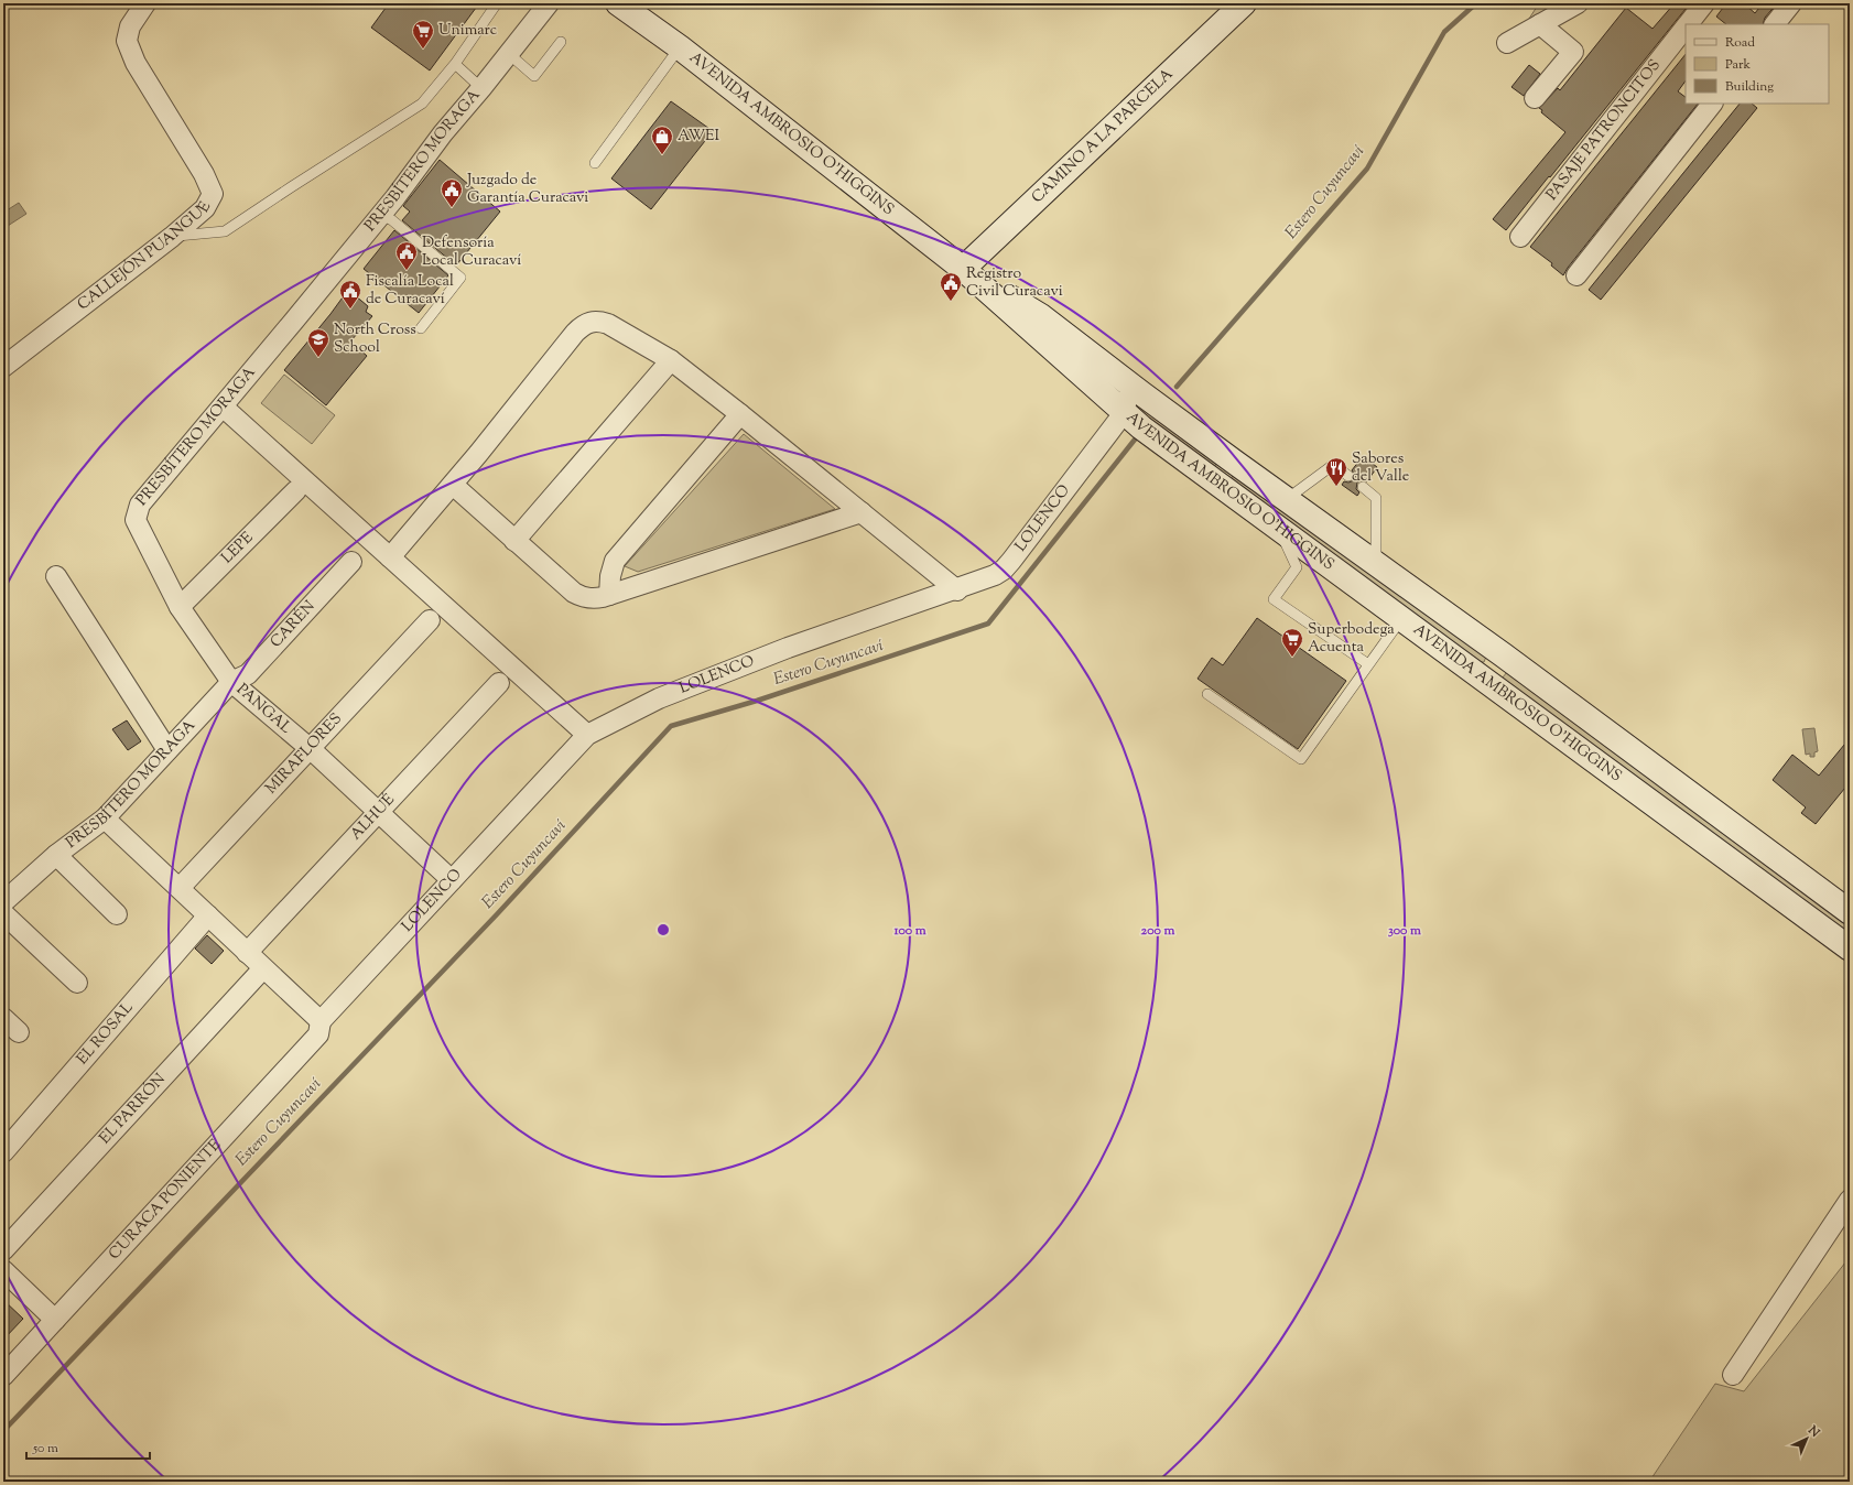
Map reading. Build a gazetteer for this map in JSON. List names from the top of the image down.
{
  "streets": {
    "main road": ["AVENIDA AMBROSIO O'HIGGINS", "CAMINO A LA PARCELA"],
    "street": [
      "PASAJE PATRONCITOS",
      "PRESBÍTERO MORAGA",
      "CALLEJÓN PUANGUE",
      "LOLENCO",
      "LEPE",
      "CARÉN",
      "PANGAL",
      "MIRAFLORES",
      "ALHUÉ",
      "EL ROSAL",
      "EL PARRÓN",
      "CURACA PONIENTE"
    ]
  },
  "crossings": [
    ["AVENIDA AMBROSIO O'HIGGINS", "CAMINO A LA PARCELA"],
    ["AVENIDA AMBROSIO O'HIGGINS", "LOLENCO"],
    ["PRESBÍTERO MORAGA", "LEPE"],
    ["PRESBÍTERO MORAGA", "CARÉN"],
    ["PRESBÍTERO MORAGA", "PANGAL"],
    ["LOLENCO", "PANGAL"],
    ["LOLENCO", "CURACA PONIENTE"],
    ["CARÉN", "PANGAL"],
    ["PANGAL", "MIRAFLORES"],
    ["PANGAL", "ALHUÉ"]
  ],
  "water": ["Estero Cuyuncaví"],
  "places": {
    "supermarket": ["Unimarc", "Superbodega Acuenta"],
    "shop": ["AWEI"],
    "public building": [
      "Juzgado de Garantía Curacavi",
      "Defensoría Local Curacaví",
      "Registro Civil Curacavi",
      "Fiscalía Local de Curacaví"
    ],
    "school or university": ["North Cross School"],
    "restaurant": ["Sabores del Valle"]
  },
  "legend": ["Road", "Park", "Building"],
  "scale_bar": "50 m",
  "north": "top right",
  "rings": ["100 m", "200 m", "300 m"]
}
